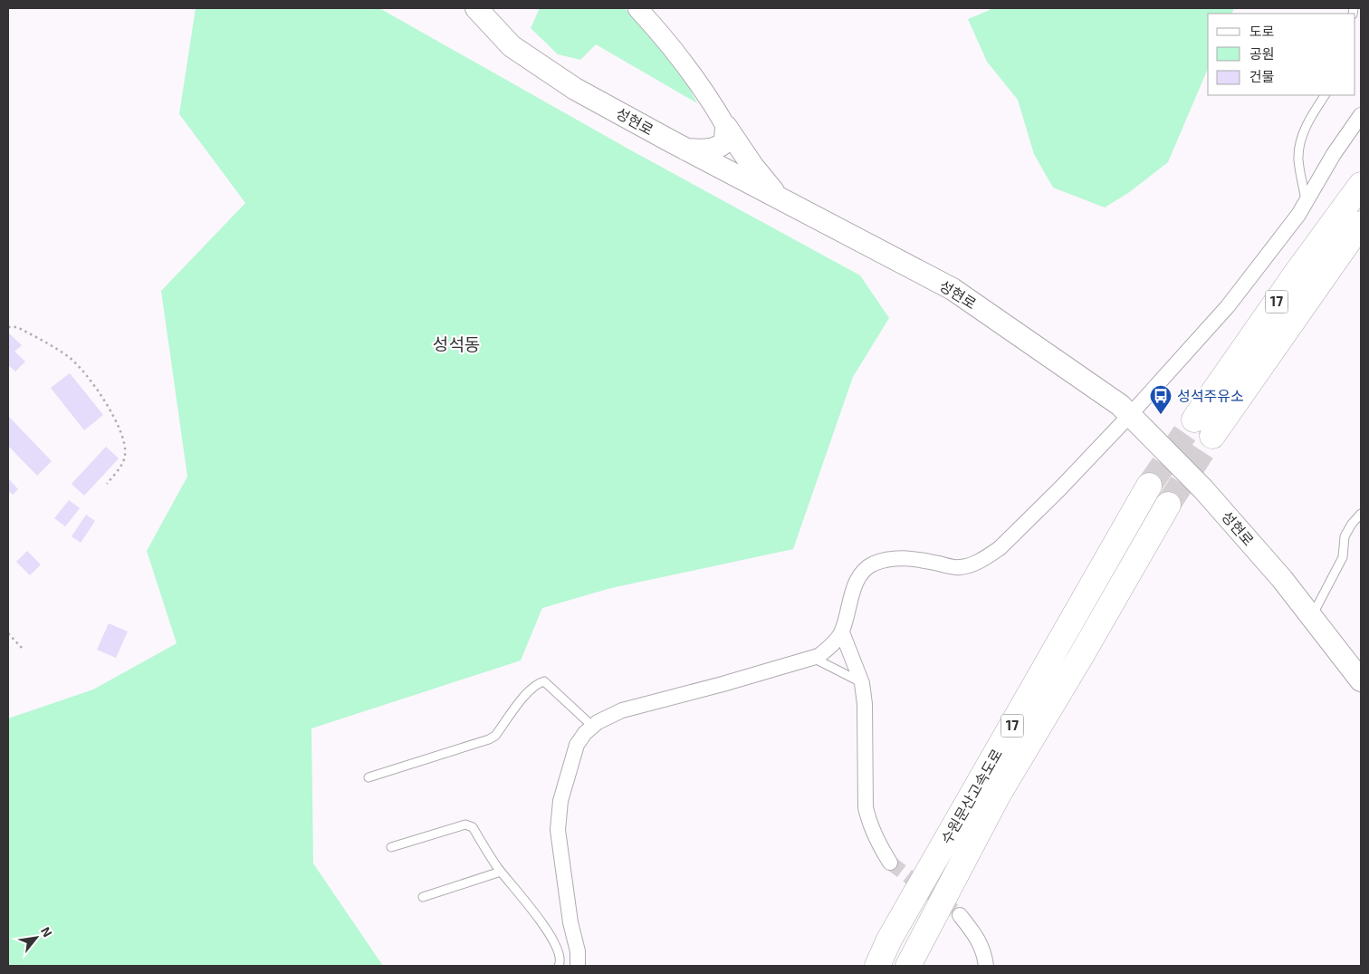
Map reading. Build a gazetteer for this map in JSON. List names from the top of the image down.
{
  "streets": {
    "highway": ["17", "수원문산고속도로"],
    "main road": ["성현로"]
  },
  "districts": ["성석동"],
  "places": {
    "bus stop": ["성석주유소"]
  },
  "legend": ["도로", "공원", "건물"],
  "north": "top right"
}
